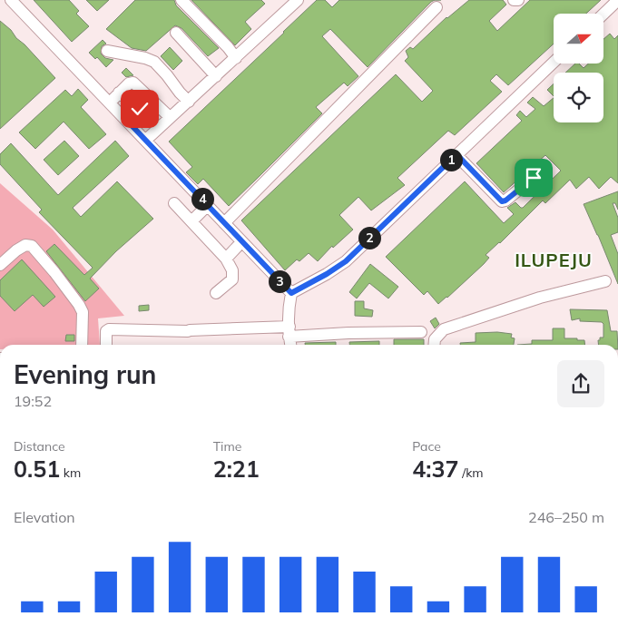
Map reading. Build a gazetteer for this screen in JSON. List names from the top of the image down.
{
  "districts": ["ILUPEJU"],
  "north": "right",
  "page": {
    "pins": [
      "1",
      "4",
      "2",
      "3"
    ],
    "heading": ["Evening run", "19:52"],
    "stats": [
      ["Distance", "0.51 km"],
      ["Time", "2:21"],
      ["Pace", "4:37 /km"]
    ],
    "chart": ["Elevation", "246–250 m"]
  }
}
